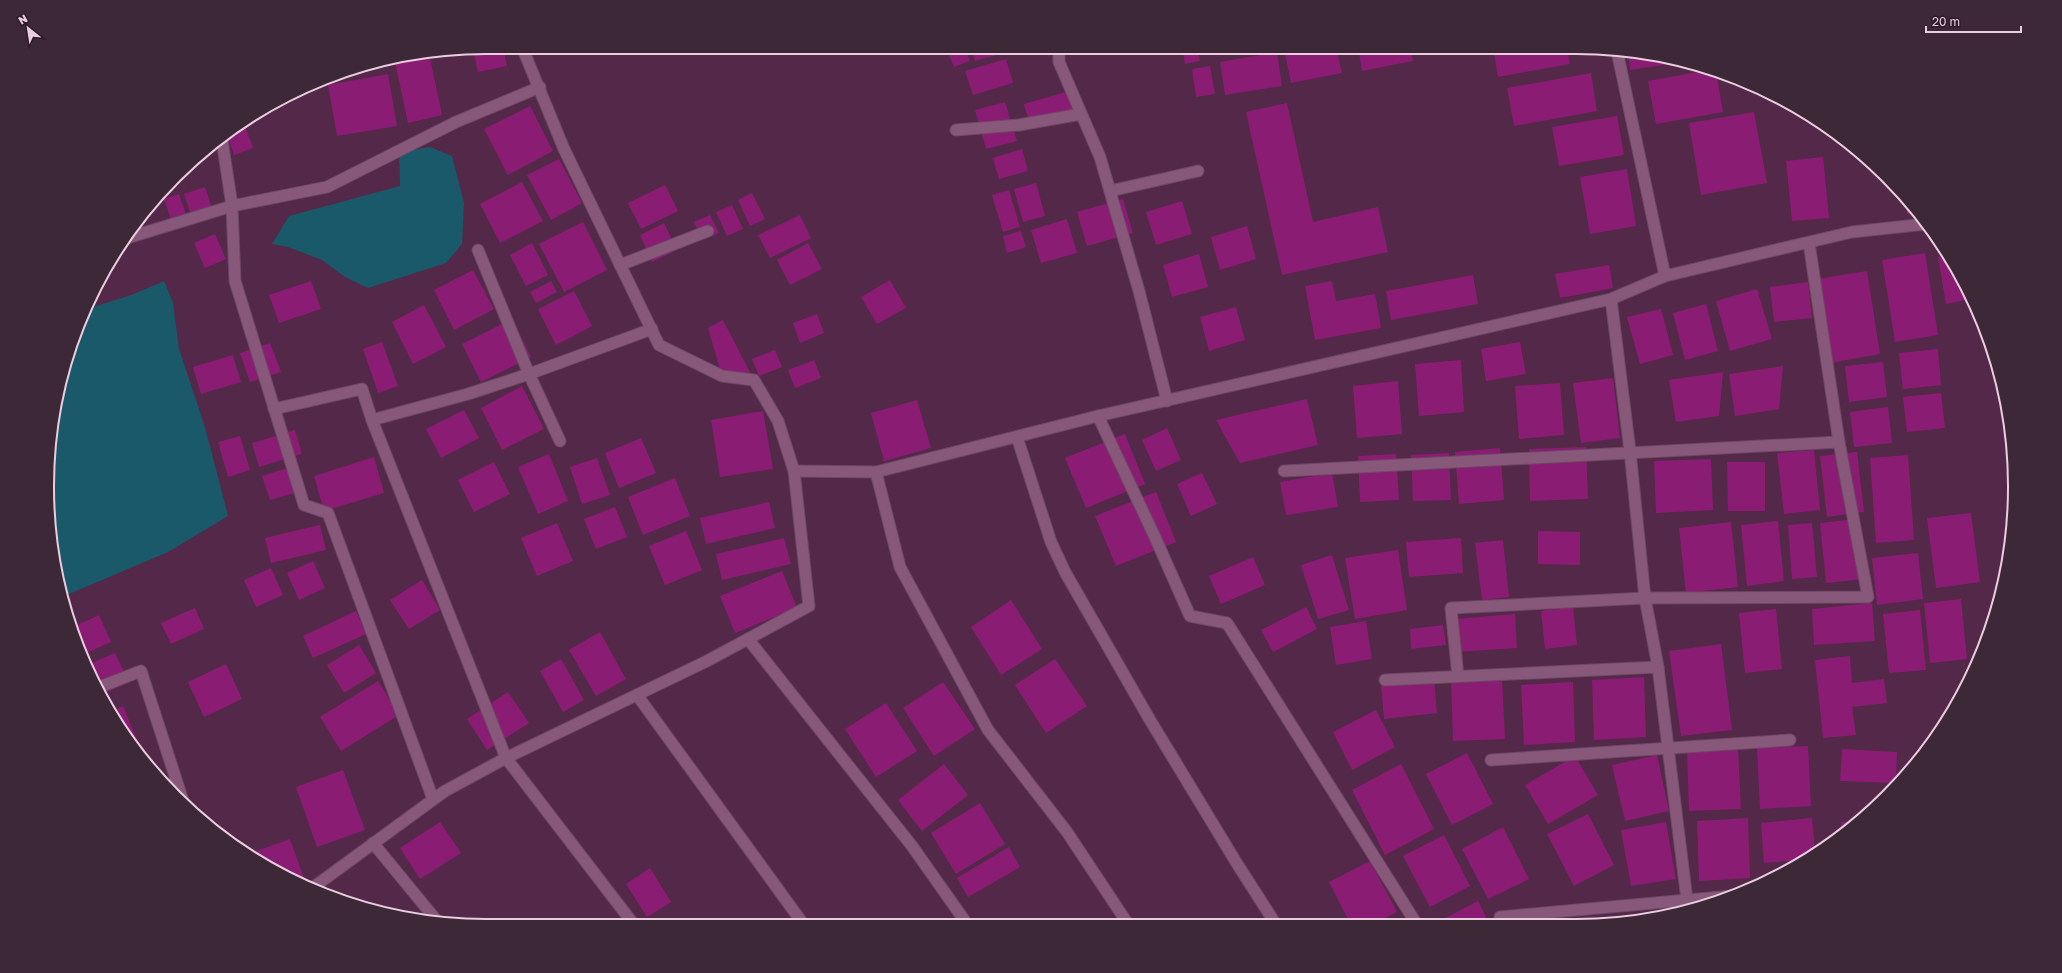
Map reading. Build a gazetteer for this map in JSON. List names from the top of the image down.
{
  "scale_bar": "20 m",
  "north": "top left"
}
